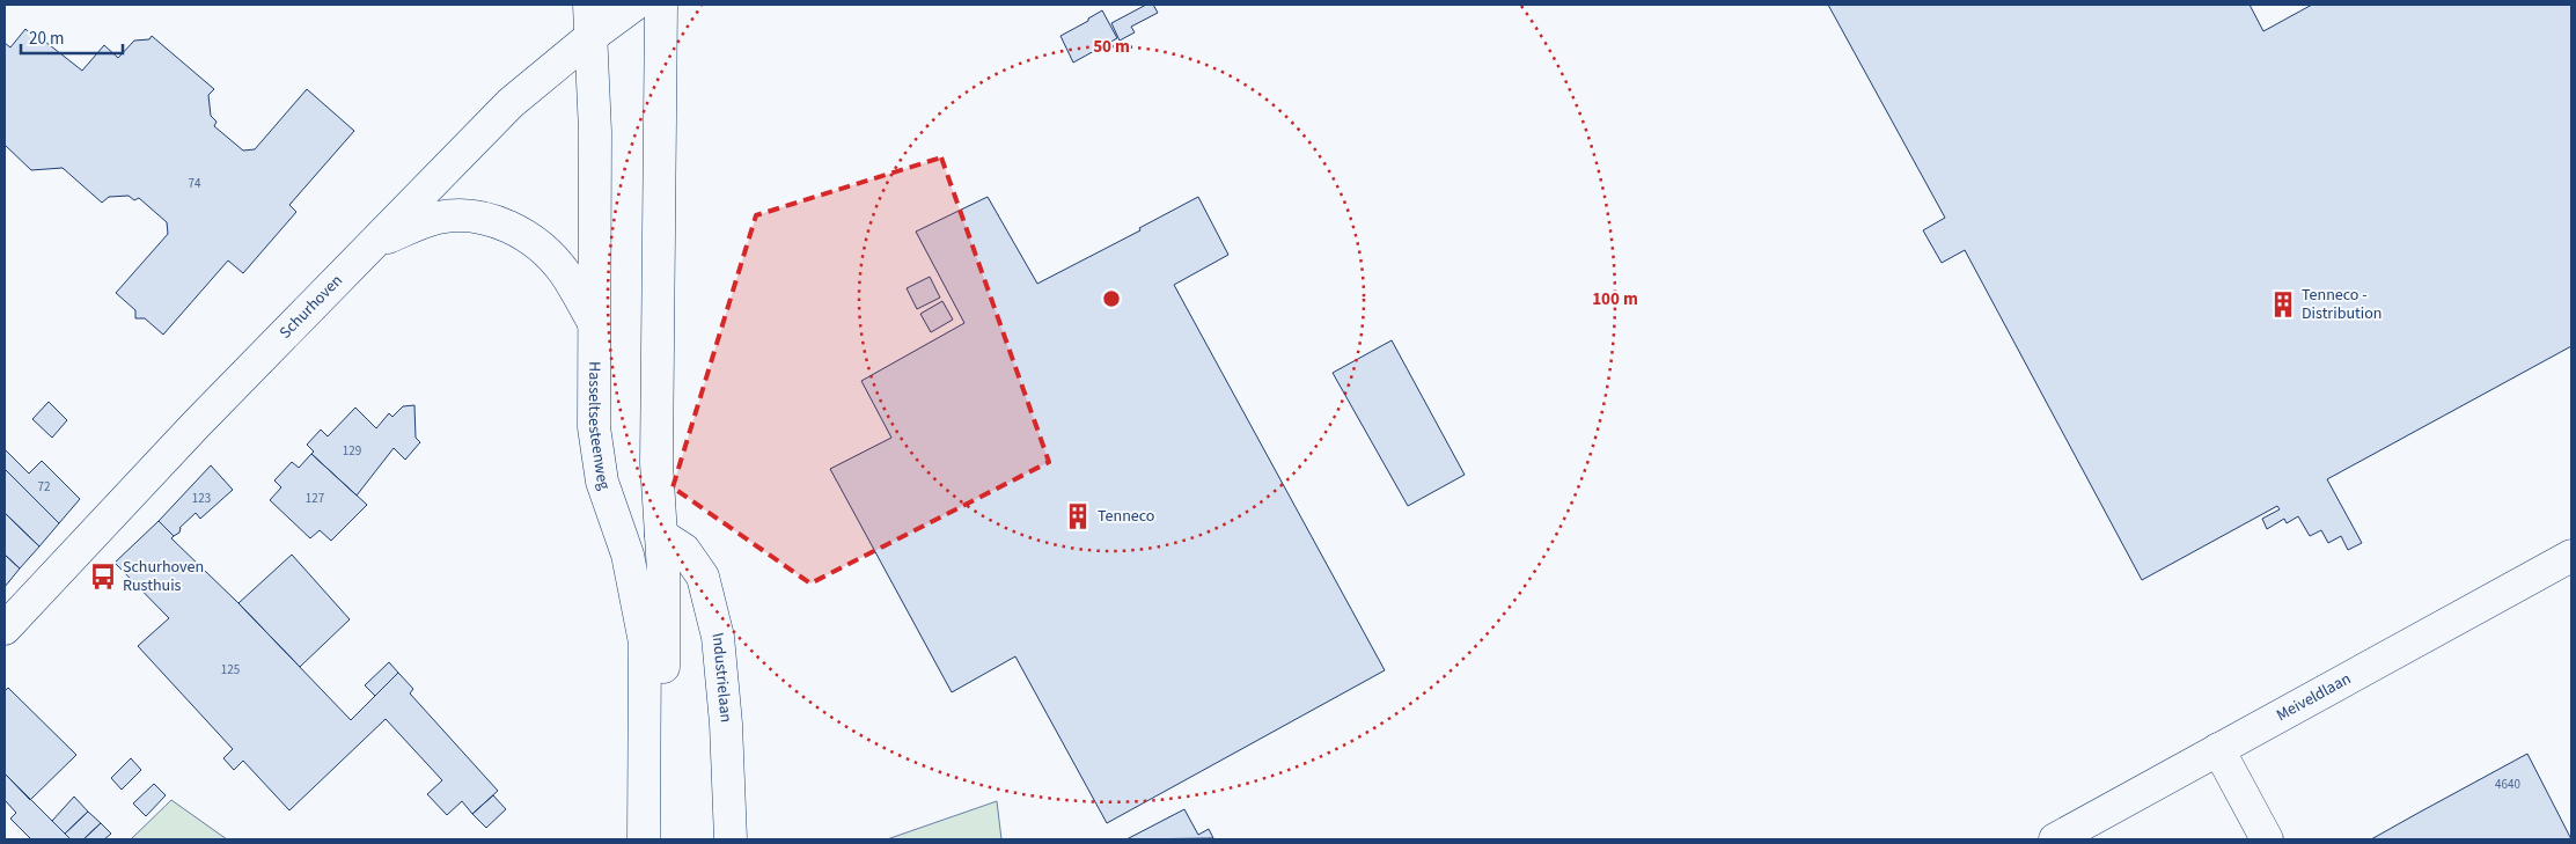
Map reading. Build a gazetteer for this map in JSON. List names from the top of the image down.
{
  "streets": {
    "street": [
      "Schurhoven",
      "Hasseltsesteenweg",
      "Industrielaan",
      "Meiveldlaan"
    ]
  },
  "crossings": [
    ["Schurhoven", "Hasseltsesteenweg"]
  ],
  "places": {
    "building": ["Tenneco - Distribution", "Tenneco"],
    "bus stop": ["Schurhoven Rusthuis"]
  },
  "house_numbers": [
    "74",
    "129",
    "72",
    "123",
    "127",
    "125",
    "4640"
  ],
  "scale_bar": "20 m",
  "rings": ["50 m", "100 m"]
}
